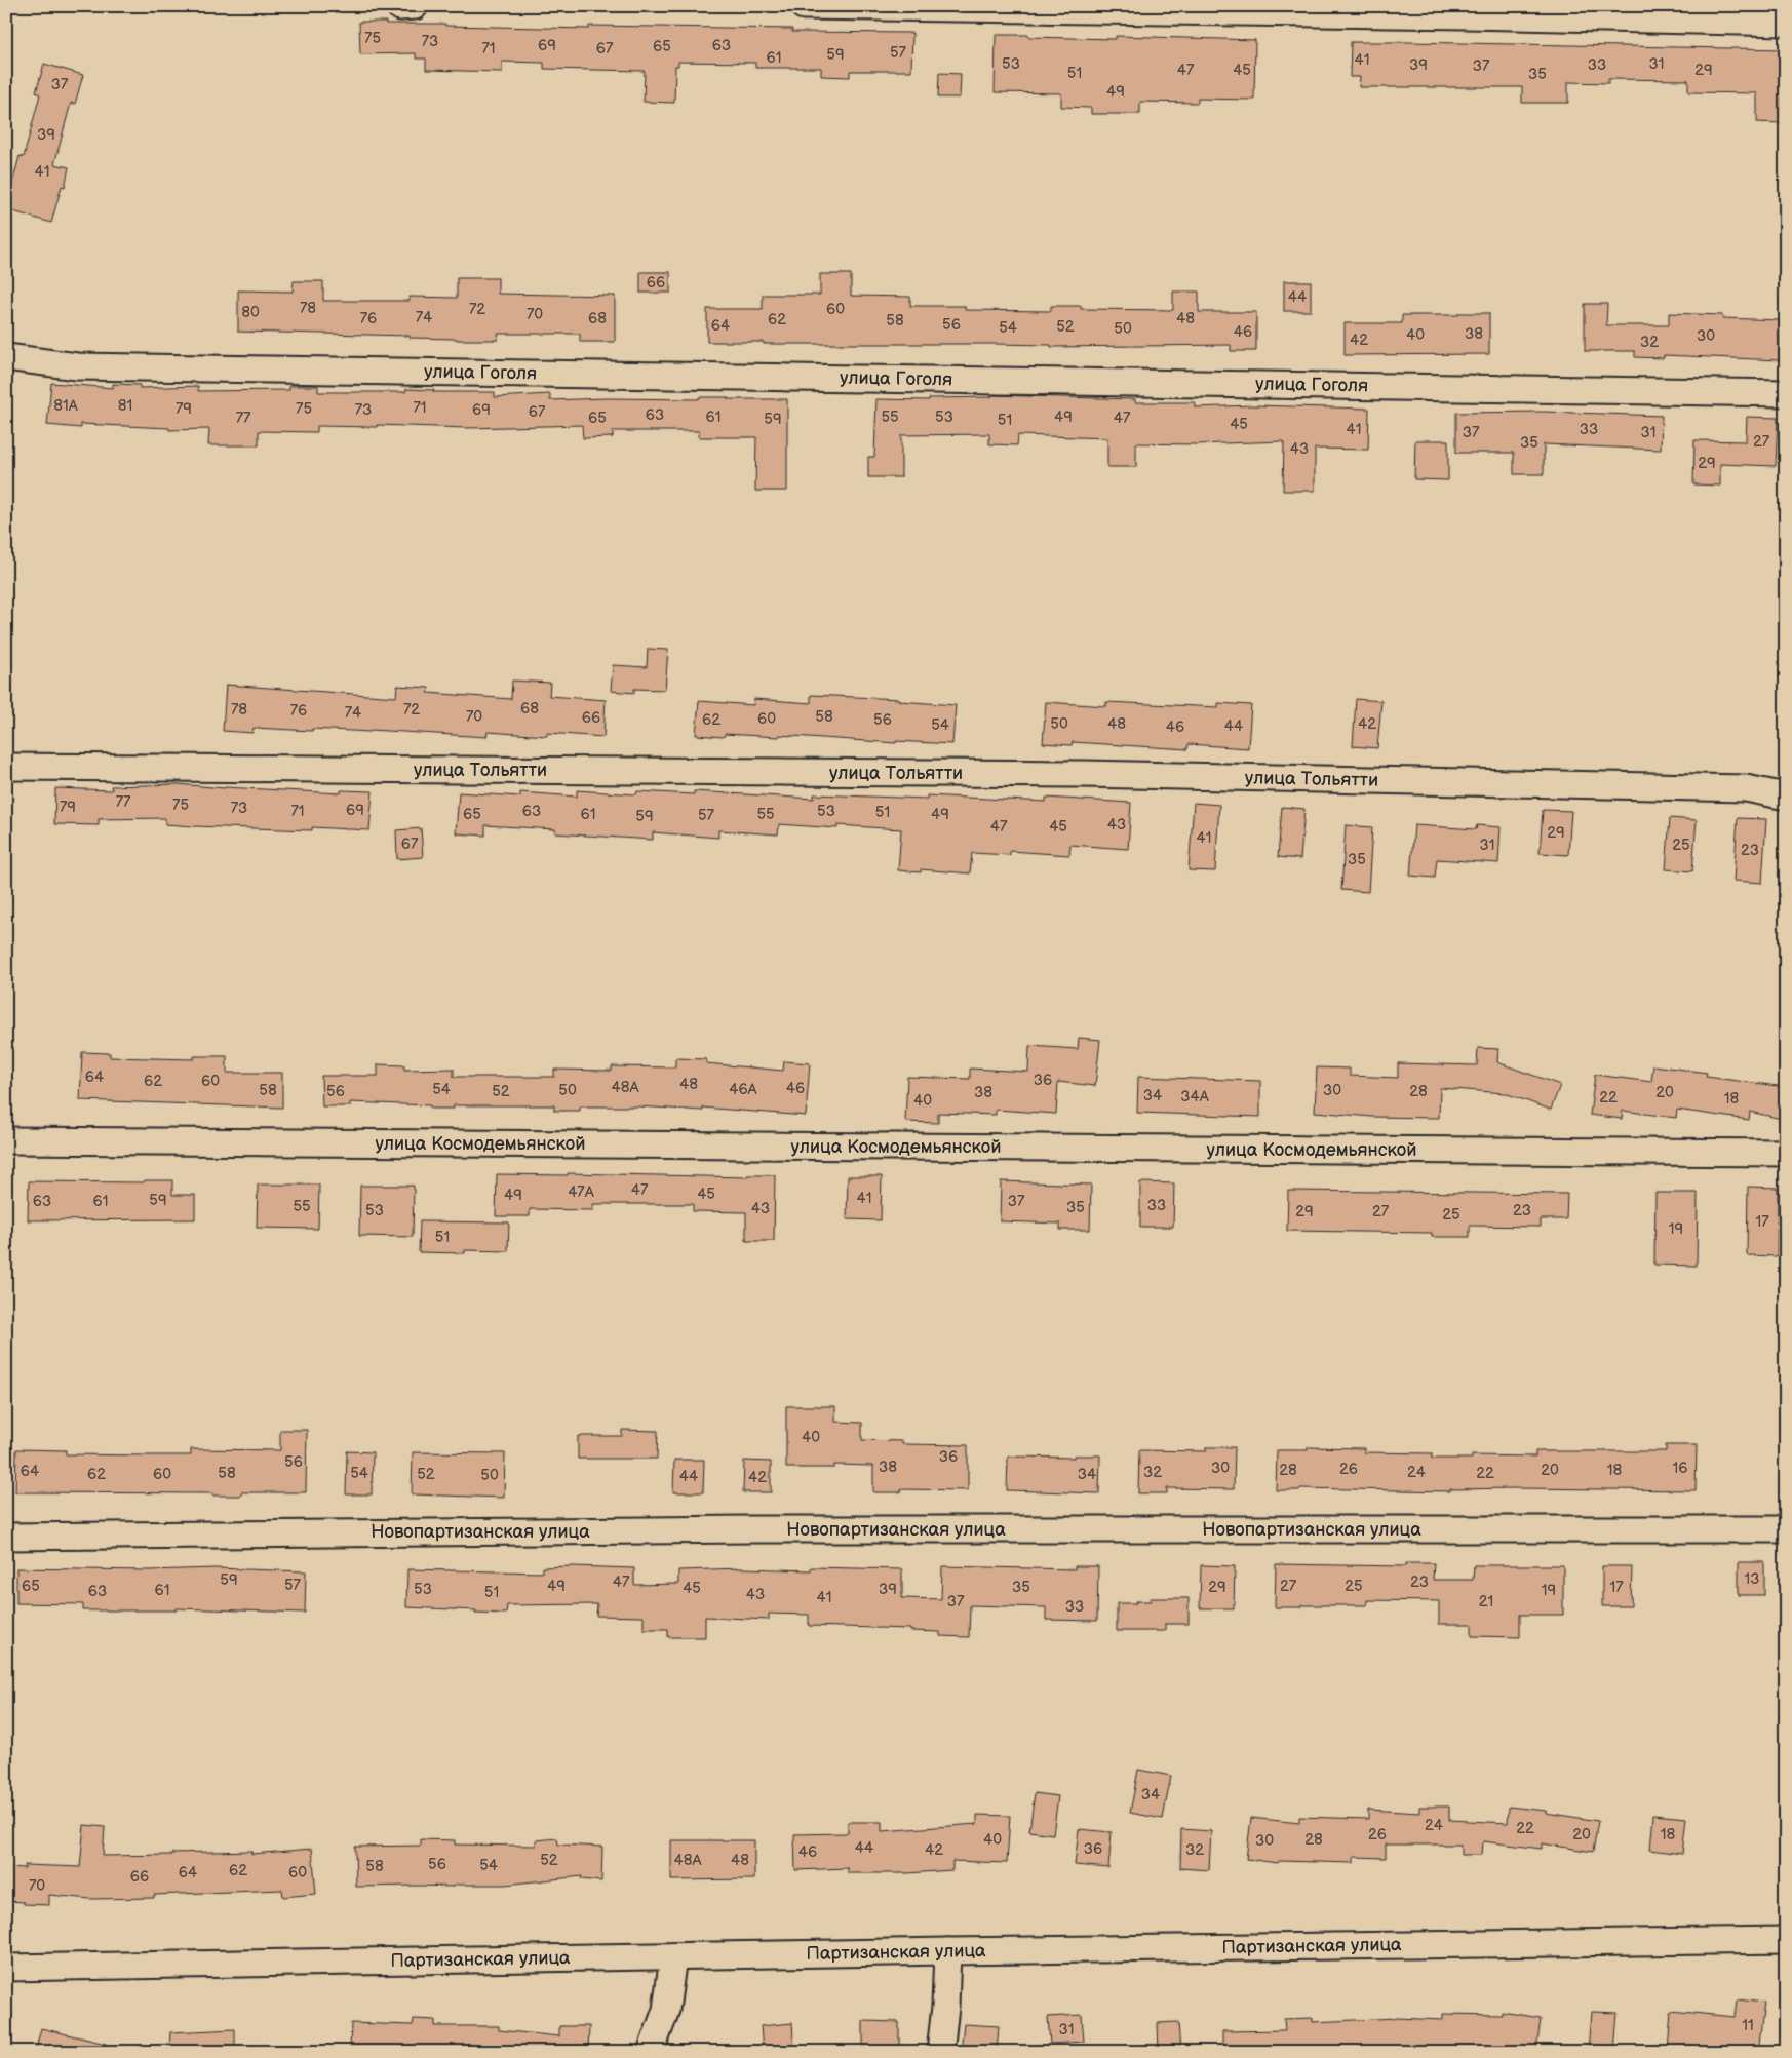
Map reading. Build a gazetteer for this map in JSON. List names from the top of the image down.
{
  "streets": {
    "street": [
      "улица Гоголя",
      "улица Тольятти",
      "улица Космодемьянской",
      "Новопартизанская улица",
      "Партизанская улица"
    ]
  },
  "house_numbers": [
    "75",
    "73",
    "69",
    "63",
    "65",
    "71",
    "67",
    "57",
    "59",
    "61",
    "41",
    "53",
    "31",
    "39",
    "33",
    "37",
    "47",
    "45",
    "29",
    "51",
    "35",
    "37",
    "49",
    "39",
    "41",
    "66",
    "44",
    "78",
    "72",
    "60",
    "80",
    "70",
    "74",
    "76",
    "68",
    "48",
    "62",
    "58",
    "56",
    "64",
    "52",
    "54",
    "50",
    "46",
    "38",
    "40",
    "30",
    "42",
    "32",
    "81А",
    "81",
    "71",
    "79",
    "75",
    "73",
    "69",
    "67",
    "63",
    "61",
    "55",
    "53",
    "49",
    "77",
    "65",
    "47",
    "59",
    "51",
    "45",
    "41",
    "33",
    "37",
    "31",
    "27",
    "35",
    "43",
    "29",
    "68",
    "78",
    "72",
    "76",
    "74",
    "70",
    "58",
    "66",
    "60",
    "62",
    "56",
    "50",
    "48",
    "42",
    "54",
    "44",
    "46",
    "77",
    "75",
    "79",
    "73",
    "69",
    "71",
    "63",
    "53",
    "51",
    "65",
    "61",
    "55",
    "49",
    "57",
    "59",
    "43",
    "47",
    "45",
    "29",
    "41",
    "67",
    "31",
    "25",
    "23",
    "35",
    "64",
    "36",
    "62",
    "60",
    "48",
    "48А",
    "46",
    "54",
    "46А",
    "58",
    "50",
    "30",
    "56",
    "52",
    "28",
    "38",
    "20",
    "34",
    "34А",
    "22",
    "18",
    "40",
    "47",
    "47А",
    "45",
    "49",
    "41",
    "59",
    "63",
    "61",
    "37",
    "33",
    "55",
    "35",
    "43",
    "53",
    "23",
    "29",
    "27",
    "25",
    "17",
    "19",
    "51",
    "40",
    "36",
    "56",
    "38",
    "30",
    "16",
    "26",
    "28",
    "20",
    "18",
    "64",
    "32",
    "24",
    "58",
    "54",
    "22",
    "62",
    "60",
    "52",
    "34",
    "50",
    "44",
    "42",
    "13",
    "59",
    "47",
    "23",
    "57",
    "65",
    "49",
    "27",
    "25",
    "35",
    "29",
    "17",
    "45",
    "53",
    "39",
    "61",
    "19",
    "63",
    "51",
    "43",
    "41",
    "37",
    "21",
    "33",
    "34",
    "24",
    "22",
    "26",
    "20",
    "18",
    "40",
    "28",
    "30",
    "44",
    "36",
    "42",
    "32",
    "46",
    "52",
    "48А",
    "48",
    "56",
    "54",
    "58",
    "62",
    "64",
    "60",
    "66",
    "70",
    "11",
    "31"
  ]
}
